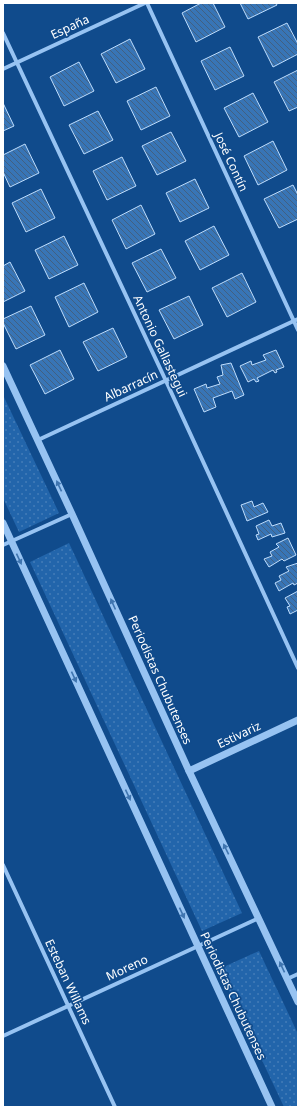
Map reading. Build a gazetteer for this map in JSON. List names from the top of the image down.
{
  "streets": {
    "street": [
      "España",
      "José Contín",
      "Antonio Gallastegui",
      "Albarracín",
      "Periodistas Chubutenses",
      "Estivariz",
      "Moreno",
      "Esteban Willams"
    ]
  },
  "crossings": [
    ["España", "José Contín"],
    ["España", "Antonio Gallastegui"],
    ["José Contín", "Albarracín"],
    ["Antonio Gallastegui", "Albarracín"],
    ["Albarracín", "Periodistas Chubutenses"],
    ["Periodistas Chubutenses", "Estivariz"],
    ["Periodistas Chubutenses", "Moreno"],
    ["Moreno", "Esteban Willams"]
  ]
}
